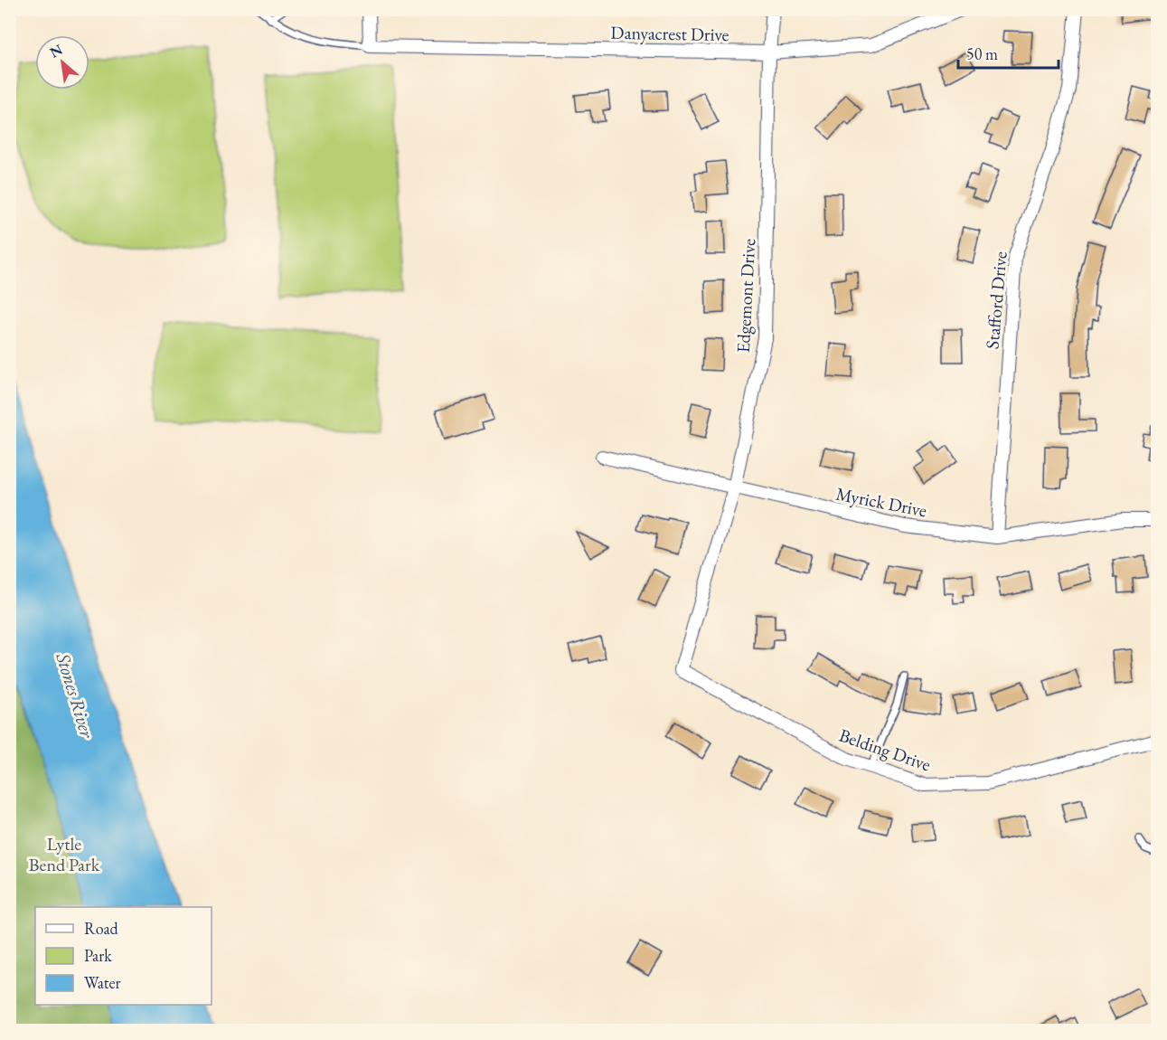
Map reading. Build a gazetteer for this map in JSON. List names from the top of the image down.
{
  "streets": {
    "street": [
      "Danyacrest Drive",
      "Edgemont Drive",
      "Stafford Drive",
      "Myrick Drive",
      "Belding Drive"
    ]
  },
  "crossings": [
    ["Danyacrest Drive", "Edgemont Drive"],
    ["Edgemont Drive", "Myrick Drive"],
    ["Edgemont Drive", "Belding Drive"],
    ["Stafford Drive", "Myrick Drive"]
  ],
  "water": ["Stones River"],
  "parks": ["Lytle Bend Park"],
  "legend": ["Road", "Park", "Water"],
  "scale_bar": "50 m",
  "north": "top left"
}
